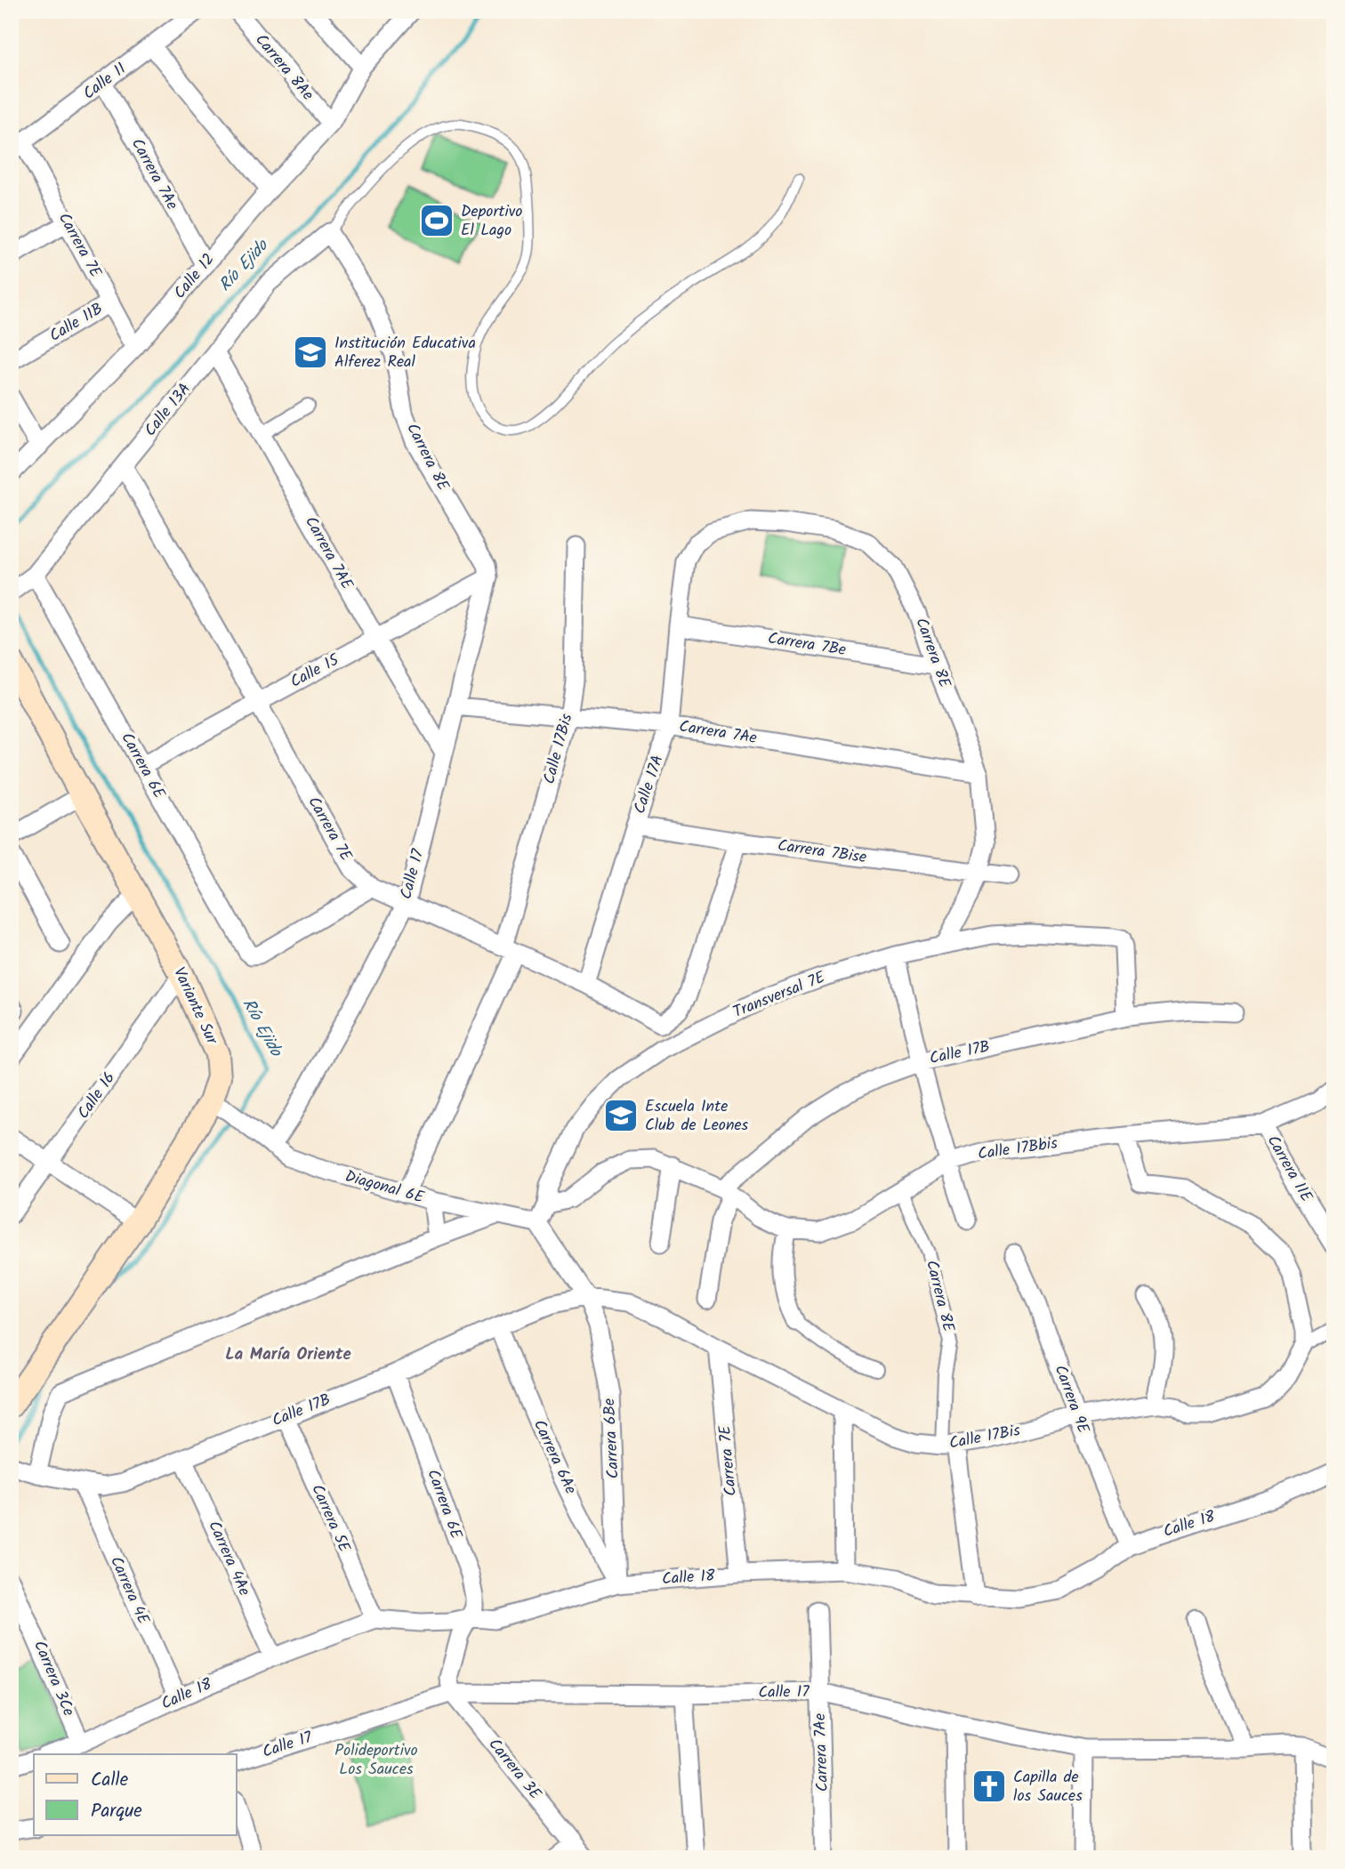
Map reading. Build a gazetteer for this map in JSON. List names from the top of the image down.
{
  "streets": {
    "main road": ["Variante Sur"],
    "street": [
      "Carrera 8Ae",
      "Calle 11",
      "Carrera 7Ae",
      "Carrera 7E",
      "Calle 12",
      "Calle 11B",
      "Calle 13A",
      "Carrera 8E",
      "Carrera 7AE",
      "Carrera 7Be",
      "Calle 15",
      "Calle 17Bis",
      "Carrera 6E",
      "Calle 17A",
      "Carrera 7Bise",
      "Calle 17",
      "Transversal 7E",
      "Calle 17B",
      "Calle 16",
      "Calle 17Bbis",
      "Carrera 11E",
      "Diagonal 6E",
      "Carrera 9E",
      "Carrera 6Be",
      "Carrera 6Ae",
      "Carrera 5E",
      "Calle 18",
      "Carrera 4Ae",
      "Carrera 4E",
      "Carrera 3Ce",
      "Carrera 3E"
    ]
  },
  "crossings": [
    ["Carrera 8Ae", "Calle 12"],
    ["Calle 11", "Carrera 7Ae"],
    ["Calle 11", "Carrera 7E"],
    ["Carrera 7Ae", "Calle 12"],
    ["Carrera 7Ae", "Carrera 8E"],
    ["Carrera 7Ae", "Calle 17Bis"],
    ["Carrera 7Ae", "Calle 17A"],
    ["Carrera 7Ae", "Calle 17"],
    ["Carrera 7E", "Calle 12"],
    ["Carrera 7E", "Calle 11B"],
    ["Carrera 7E", "Calle 13A"],
    ["Carrera 7E", "Calle 15"],
    ["Carrera 7E", "Calle 17Bis"],
    ["Carrera 7E", "Carrera 6E"],
    ["Carrera 7E", "Calle 17A"],
    ["Carrera 7E", "Calle 17"],
    ["Carrera 7E", "Calle 18"],
    ["Calle 13A", "Carrera 8E"],
    ["Calle 13A", "Carrera 7AE"],
    ["Calle 13A", "Carrera 6E"],
    ["Carrera 8E", "Carrera 7Be"],
    ["Carrera 8E", "Calle 15"],
    ["Carrera 8E", "Calle 17Bis"],
    ["Carrera 8E", "Calle 17A"],
    ["Carrera 8E", "Carrera 7Bise"],
    ["Carrera 8E", "Calle 17"],
    ["Carrera 8E", "Transversal 7E"],
    ["Carrera 8E", "Calle 17Bbis"],
    ["Carrera 8E", "Calle 18"],
    ["Carrera 7AE", "Calle 15"],
    ["Carrera 7AE", "Calle 17"],
    ["Carrera 7Be", "Calle 17A"],
    ["Calle 15", "Carrera 6E"],
    ["Calle 15", "Calle 17"],
    ["Calle 17Bis", "Calle 17B"],
    ["Calle 17Bis", "Diagonal 6E"],
    ["Calle 17Bis", "Carrera 9E"],
    ["Calle 17Bis", "Carrera 6Be"],
    ["Carrera 6E", "Calle 17"],
    ["Carrera 6E", "Calle 17B"],
    ["Carrera 6E", "Calle 18"],
    ["Carrera 6E", "Carrera 3E"],
    ["Calle 17A", "Carrera 7Bise"],
    ["Calle 17", "Diagonal 6E"],
    ["Calle 17", "Carrera 3E"],
    ["Transversal 7E", "Calle 17B"],
    ["Transversal 7E", "Calle 17Bbis"],
    ["Transversal 7E", "Diagonal 6E"],
    ["Transversal 7E", "Carrera 6Be"],
    ["Variante Sur", "Calle 16"],
    ["Variante Sur", "Diagonal 6E"],
    ["Calle 17B", "Calle 17Bbis"],
    ["Calle 17B", "Carrera 6Be"],
    ["Calle 17B", "Carrera 6Ae"],
    ["Calle 17B", "Carrera 5E"],
    ["Calle 17B", "Carrera 4Ae"],
    ["Calle 17B", "Carrera 4E"],
    ["Calle 17Bbis", "Carrera 11E"],
    ["Diagonal 6E", "Carrera 6Be"],
    ["Carrera 9E", "Calle 18"],
    ["Carrera 6Be", "Carrera 6Ae"],
    ["Carrera 6Be", "Calle 18"],
    ["Carrera 6Ae", "Calle 18"],
    ["Carrera 5E", "Calle 18"],
    ["Calle 18", "Carrera 4Ae"],
    ["Calle 18", "Carrera 4E"],
    ["Calle 18", "Carrera 3Ce"]
  ],
  "districts": ["La María Oriente"],
  "water": ["Río Ejido"],
  "parks": ["Polideportivo Los Sauces"],
  "places": {
    "sports": ["Deportivo El Lago"],
    "school or university": ["Institución Educativa Alferez Real", "Escuela Inte Club de Leones"],
    "church": ["Capilla de los Sauces"]
  },
  "legend": ["Calle", "Parque"]
}
